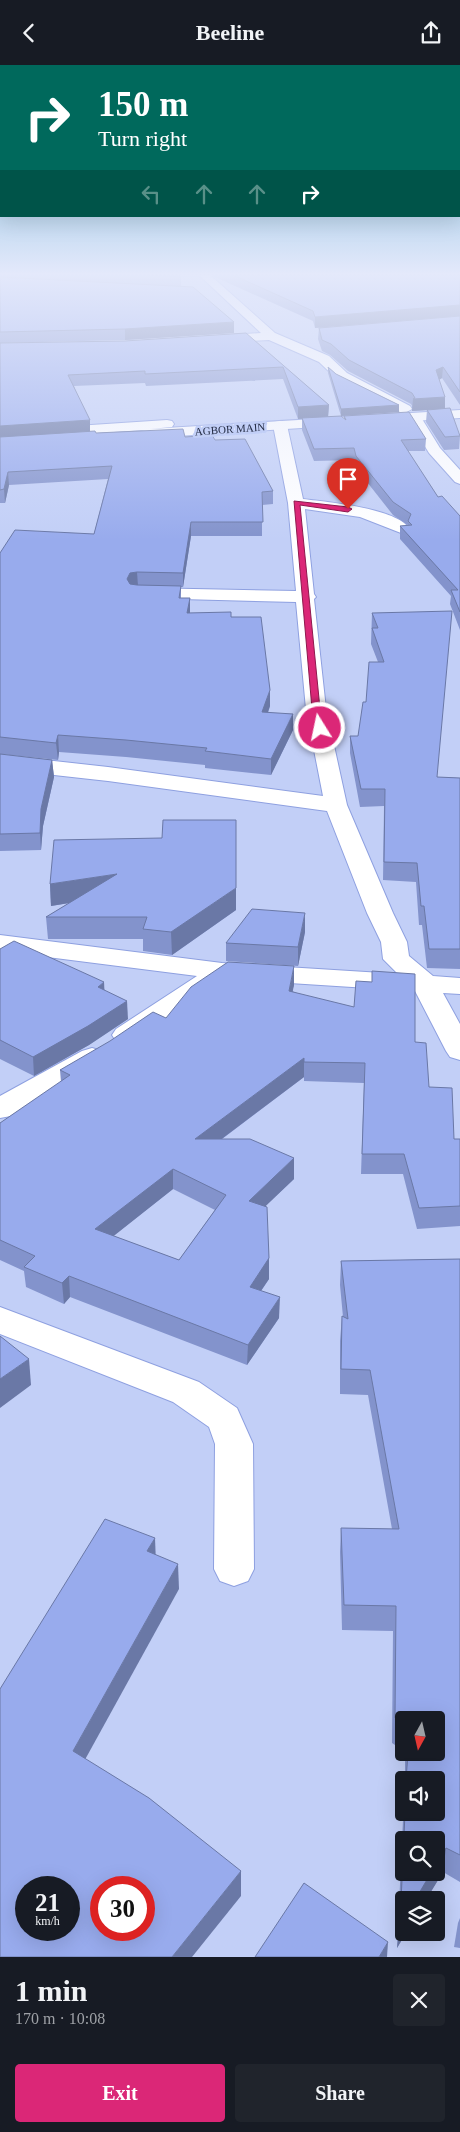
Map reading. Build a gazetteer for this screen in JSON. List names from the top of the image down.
{
  "streets": {
    "street": ["AGBOR MAIN"]
  },
  "north": "bottom",
  "page": {
    "header": "Beeline",
    "turn": ["150 m", "Turn right"],
    "speed": "21 km/h",
    "limit": "30",
    "heading": ["1 min", "170 m · 10:08"],
    "buttons": ["Exit", "Share"]
  }
}
